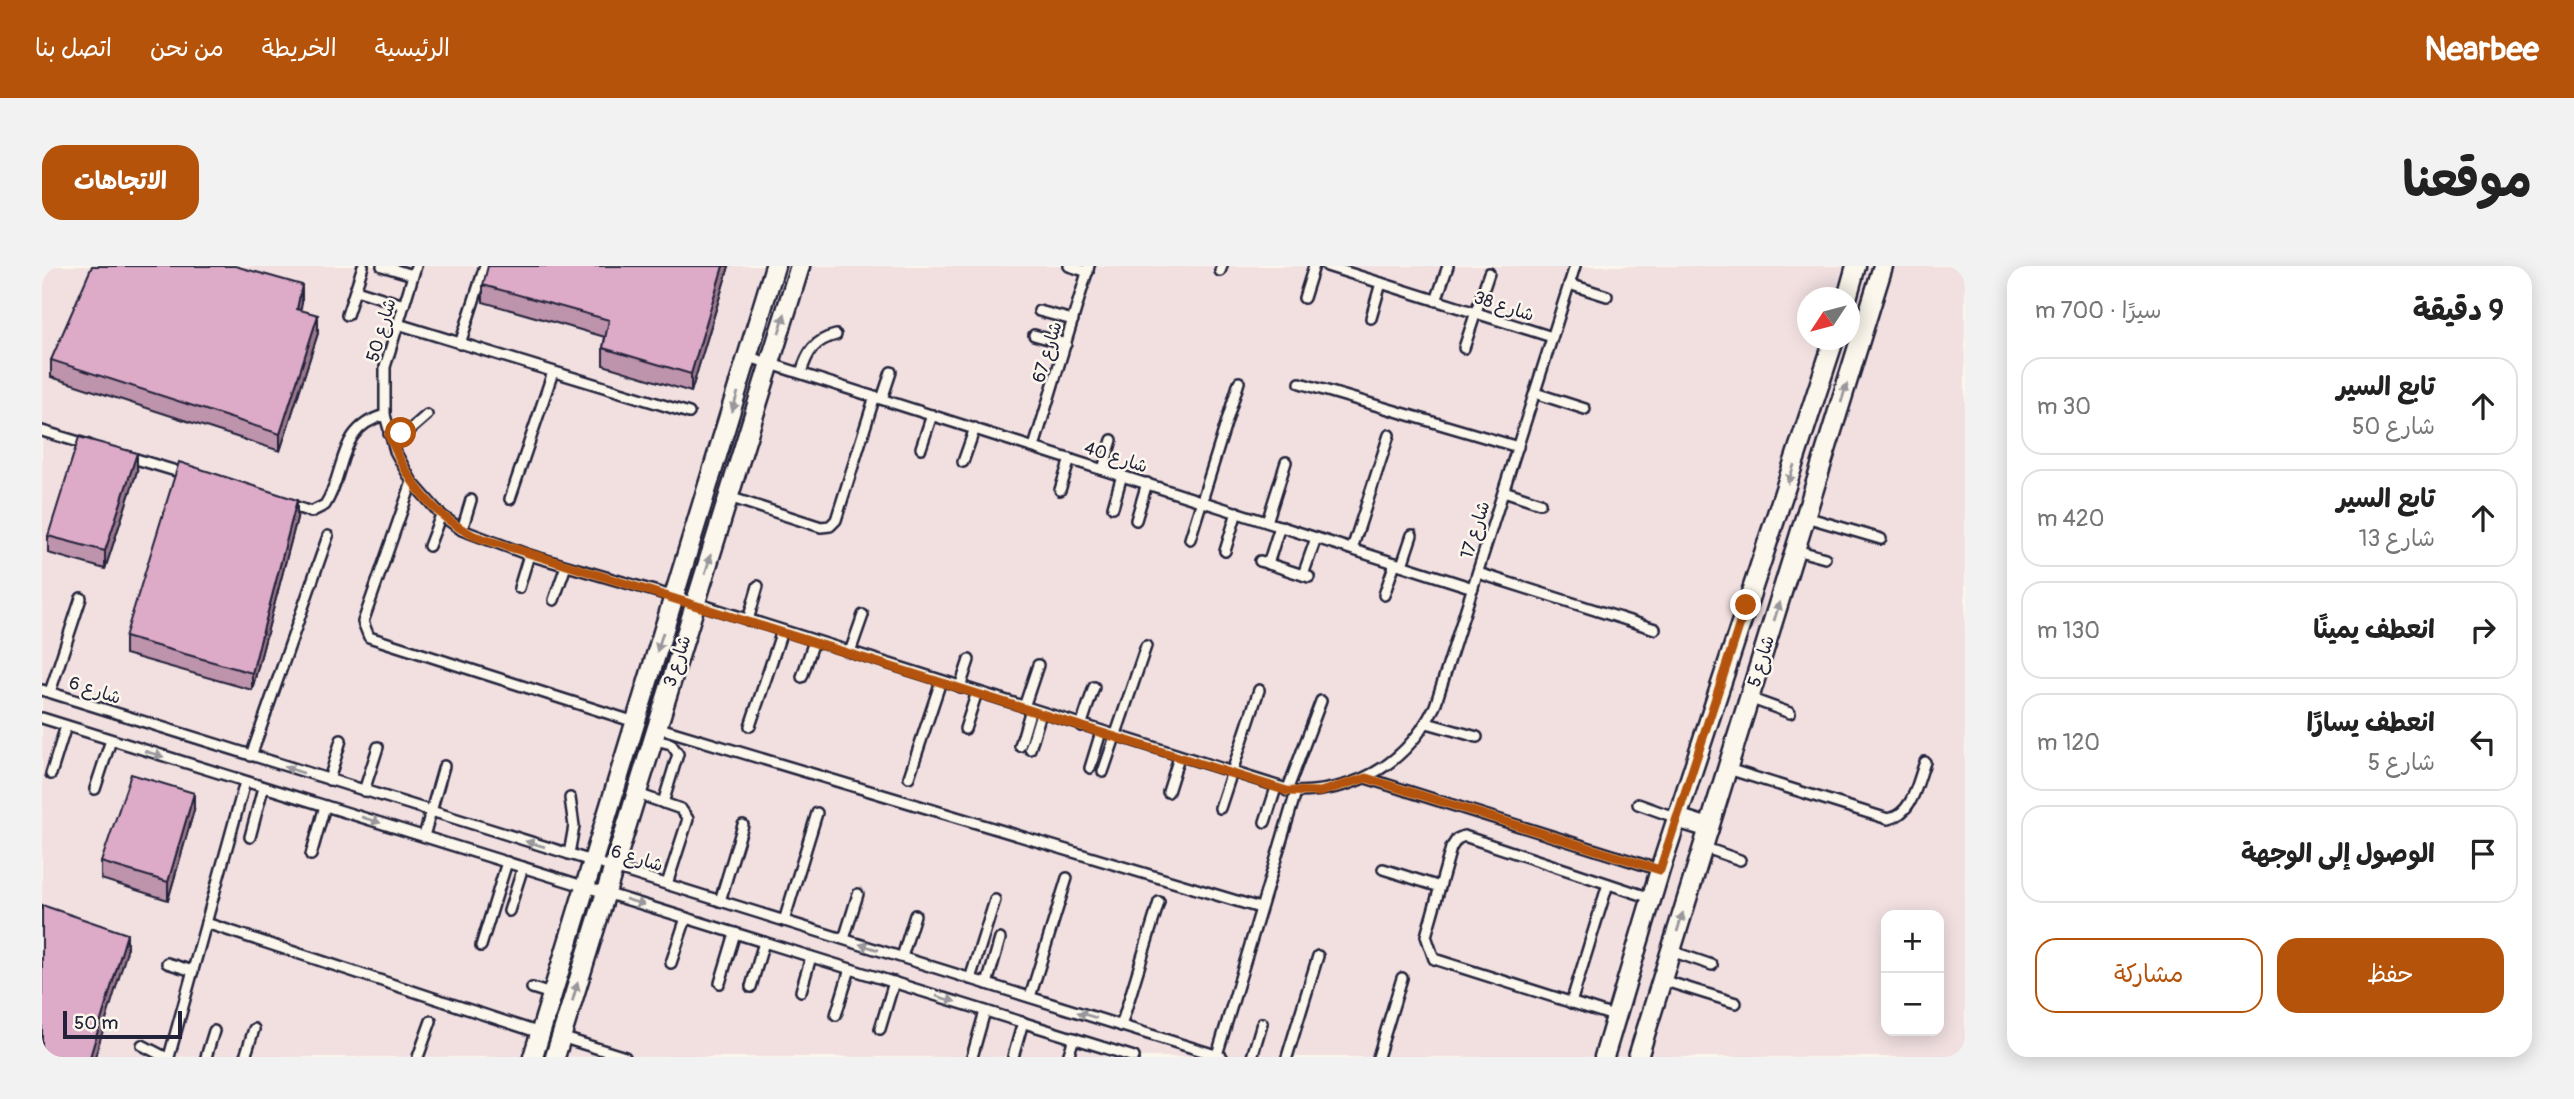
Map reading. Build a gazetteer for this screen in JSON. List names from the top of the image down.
{
  "streets": {
    "street": ["شارع 3", "شارع 5"],
    "lane": [
      "شارع 38",
      "شارع 50",
      "شارع 67",
      "شارع 40",
      "شارع 17",
      "شارع 6"
    ]
  },
  "crossings": [
    ["شارع 38", "شارع 17"],
    ["شارع 50", "شارع 17"],
    ["شارع 50", "شارع 3"],
    ["شارع 67", "شارع 40"],
    ["شارع 40", "شارع 17"],
    ["شارع 40", "شارع 3"],
    ["شارع 3", "شارع 6"]
  ],
  "scale_bar": "50 m",
  "north": "bottom left",
  "page": {
    "header": "Nearbee",
    "nav": [
      "الرئيسية",
      "الخريطة",
      "من نحن",
      "اتصل بنا"
    ],
    "title": "موقعنا",
    "buttons": [
      "الاتجاهات",
      ["حفظ", "مشاركة"]
    ],
    "heading": ["9 دقيقة", "سيرًا · 700 m"],
    "list": [
      ["تابع السير", "شارع 50", "30 m"],
      ["تابع السير", "شارع 13", "420 m"],
      ["انعطف يمينًا", "130 m"],
      ["انعطف يسارًا", "شارع 5", "120 m"],
      "الوصول إلى الوجهة"
    ],
    "map_buttons": ["+", "−"],
    "scale": "50 m"
  }
}
